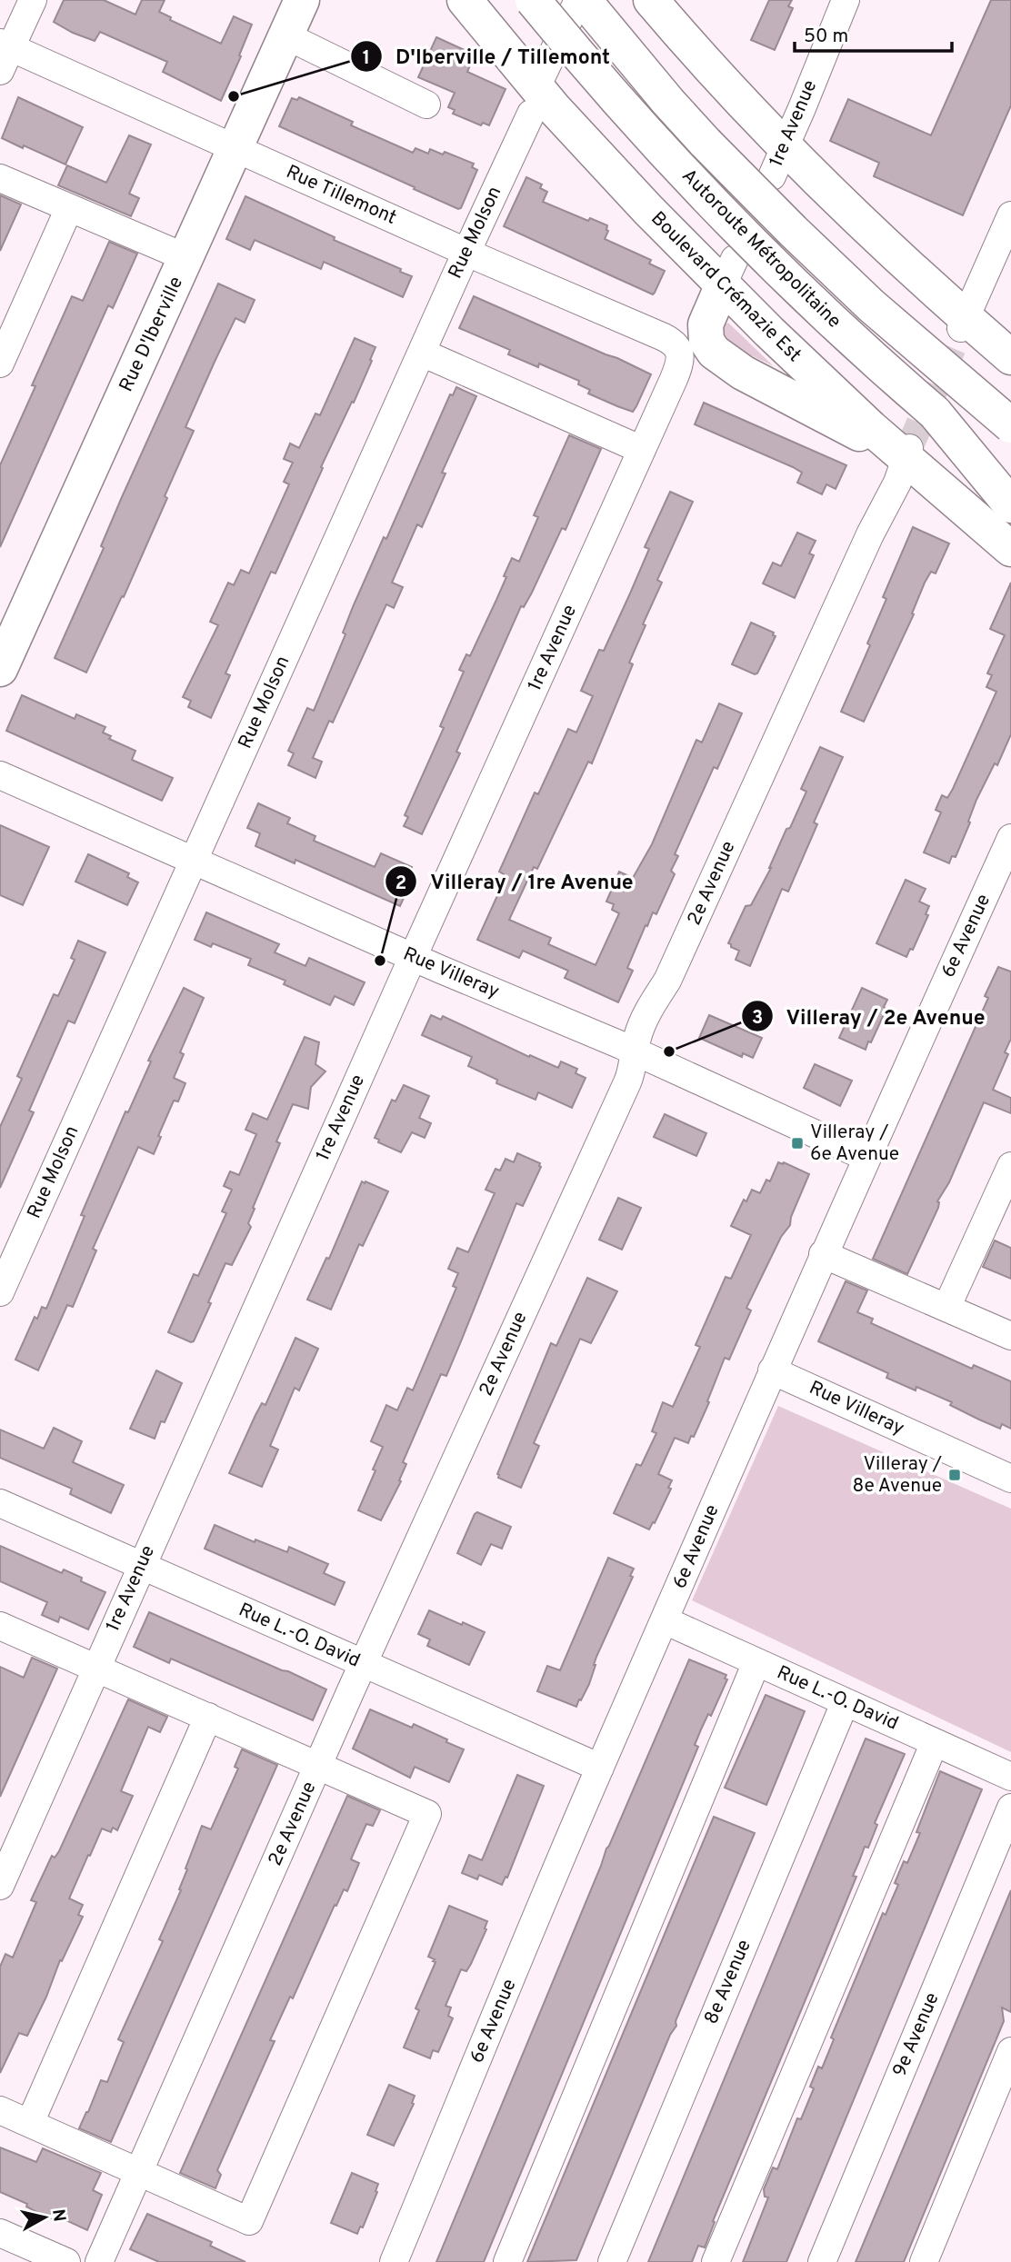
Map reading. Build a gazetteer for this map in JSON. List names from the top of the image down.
{
  "streets": {
    "main road": ["Autoroute Métropolitaine", "Boulevard Crémazie Est", "Rue D'Iberville"],
    "street": [
      "1re Avenue",
      "Rue Tillemont",
      "Rue Molson",
      "2e Avenue",
      "6e Avenue",
      "Rue Villeray",
      "Rue L.-O. David",
      "8e Avenue",
      "9e Avenue"
    ]
  },
  "crossings": [
    ["1re Avenue", "Rue Tillemont"],
    ["1re Avenue", "Rue Villeray"],
    ["1re Avenue", "Rue L.-O. David"],
    ["Rue Tillemont", "Rue Molson"],
    ["Rue Tillemont", "Rue D'Iberville"],
    ["Rue Molson", "Boulevard Crémazie Est"],
    ["Rue Molson", "Rue Villeray"],
    ["Boulevard Crémazie Est", "2e Avenue"],
    ["2e Avenue", "Rue Villeray"],
    ["2e Avenue", "Rue L.-O. David"],
    ["6e Avenue", "Rue Villeray"],
    ["6e Avenue", "Rue L.-O. David"],
    ["Rue L.-O. David", "8e Avenue"]
  ],
  "places": {
    "other": ["D'Iberville / Tillemont", "Villeray / 1re Avenue", "Villeray / 2e Avenue"],
    "transit": ["Villeray / 6e Avenue", "Villeray / 8e Avenue"]
  },
  "scale_bar": "50 m",
  "north": "right"
}
